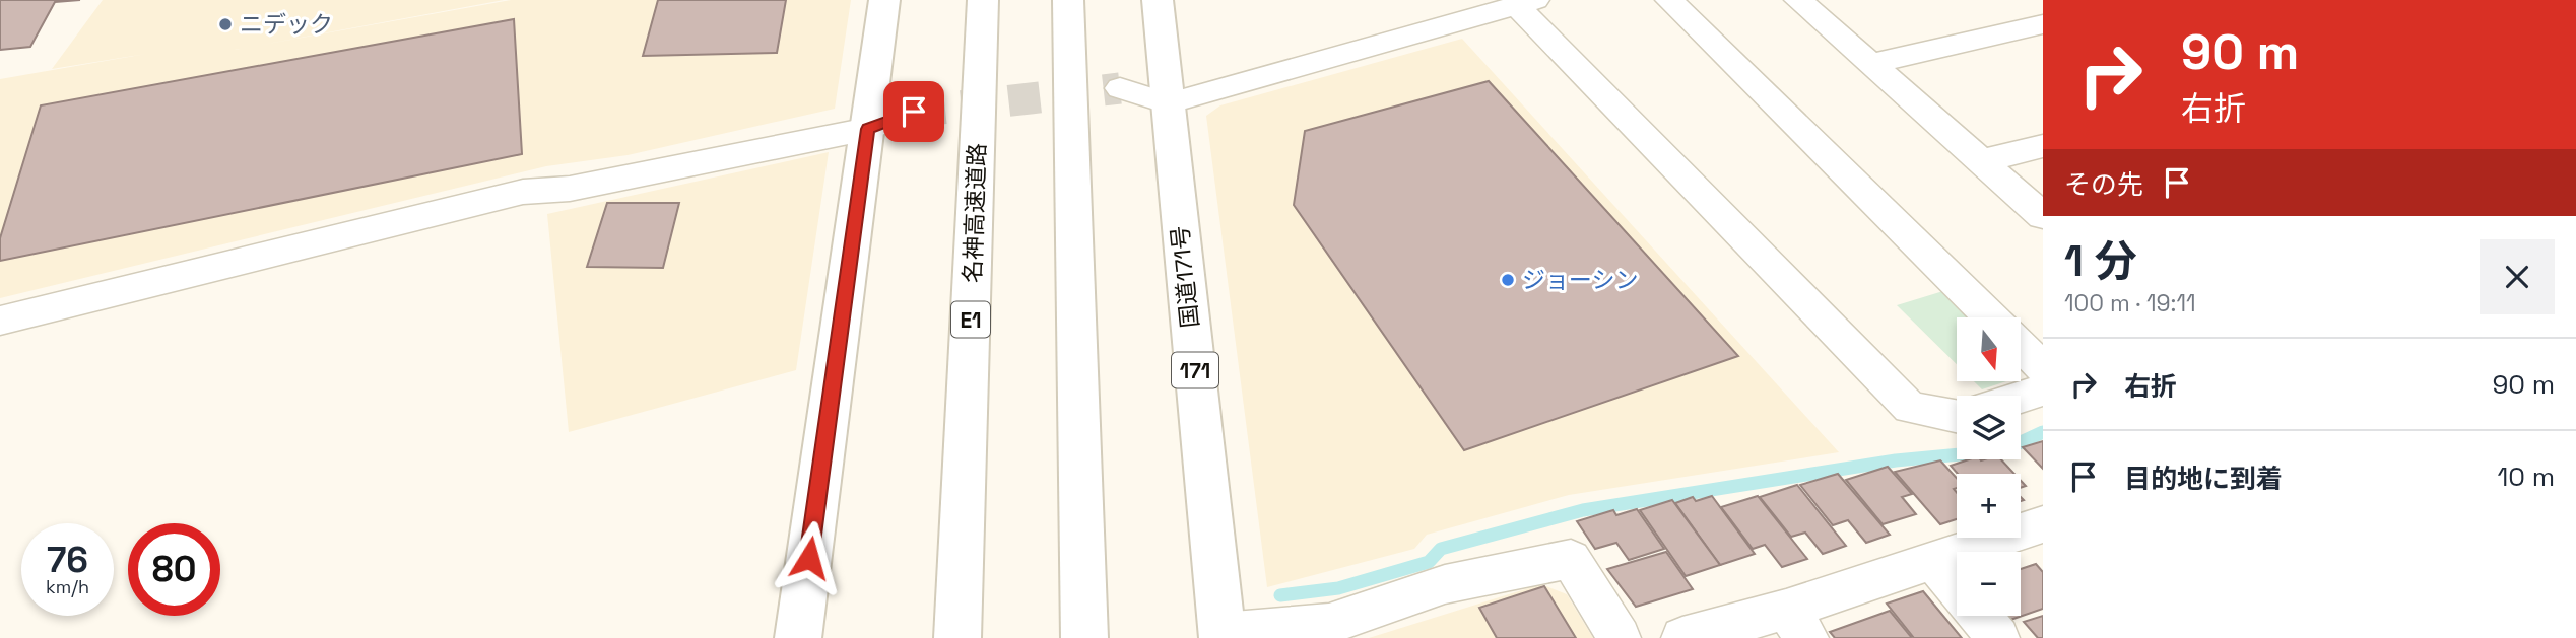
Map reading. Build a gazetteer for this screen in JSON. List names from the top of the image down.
{
  "streets": {
    "highway": [
      "名神高速道路",
      "国道171号",
      "E1",
      "171"
    ]
  },
  "places": ["ニデック", "ジョーシン"],
  "north": "bottom",
  "page": {
    "turn": ["90 m", "右折"],
    "then": "その先",
    "heading": ["1 分", "100 m · 19:11"],
    "map_buttons": ["+", "−"],
    "list": [
      {
        "name": "右折",
        "value": "90 m"
      },
      {
        "name": "目的地に到着",
        "value": "10 m"
      }
    ],
    "speed": "76 km/h",
    "limit": "80"
  }
}
